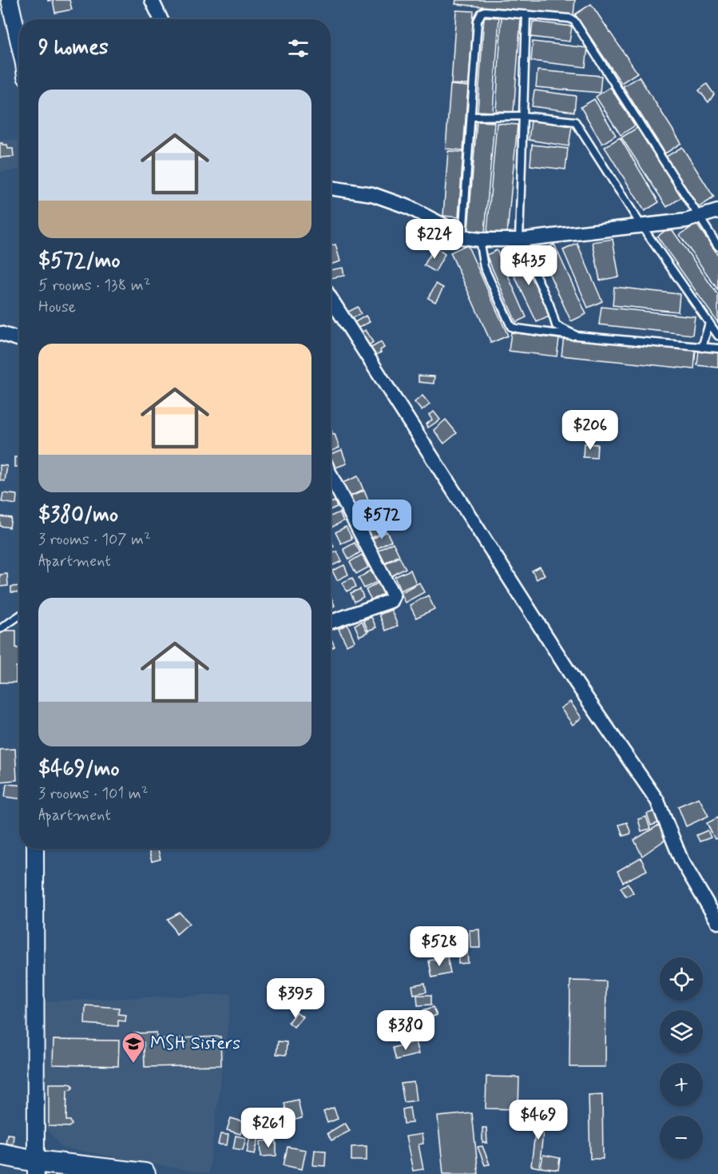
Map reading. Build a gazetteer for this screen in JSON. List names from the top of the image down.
{
  "places": {
    "school or university": ["MSH Sisters"]
  },
  "page": {
    "heading": "9 homes",
    "list": [
      {
        "name": "$572/mo",
        "note": "5 rooms · 138 m² · House"
      },
      {
        "name": "$380/mo",
        "note": "3 rooms · 107 m² · Apartment"
      },
      {
        "name": "$469/mo",
        "note": "3 rooms · 101 m² · Apartment"
      }
    ],
    "price": [
      "$224",
      "$435",
      "$206",
      "$572",
      "$528",
      "$395",
      "$380",
      "$469",
      "$261"
    ],
    "map_buttons": ["+", "−"]
  }
}
